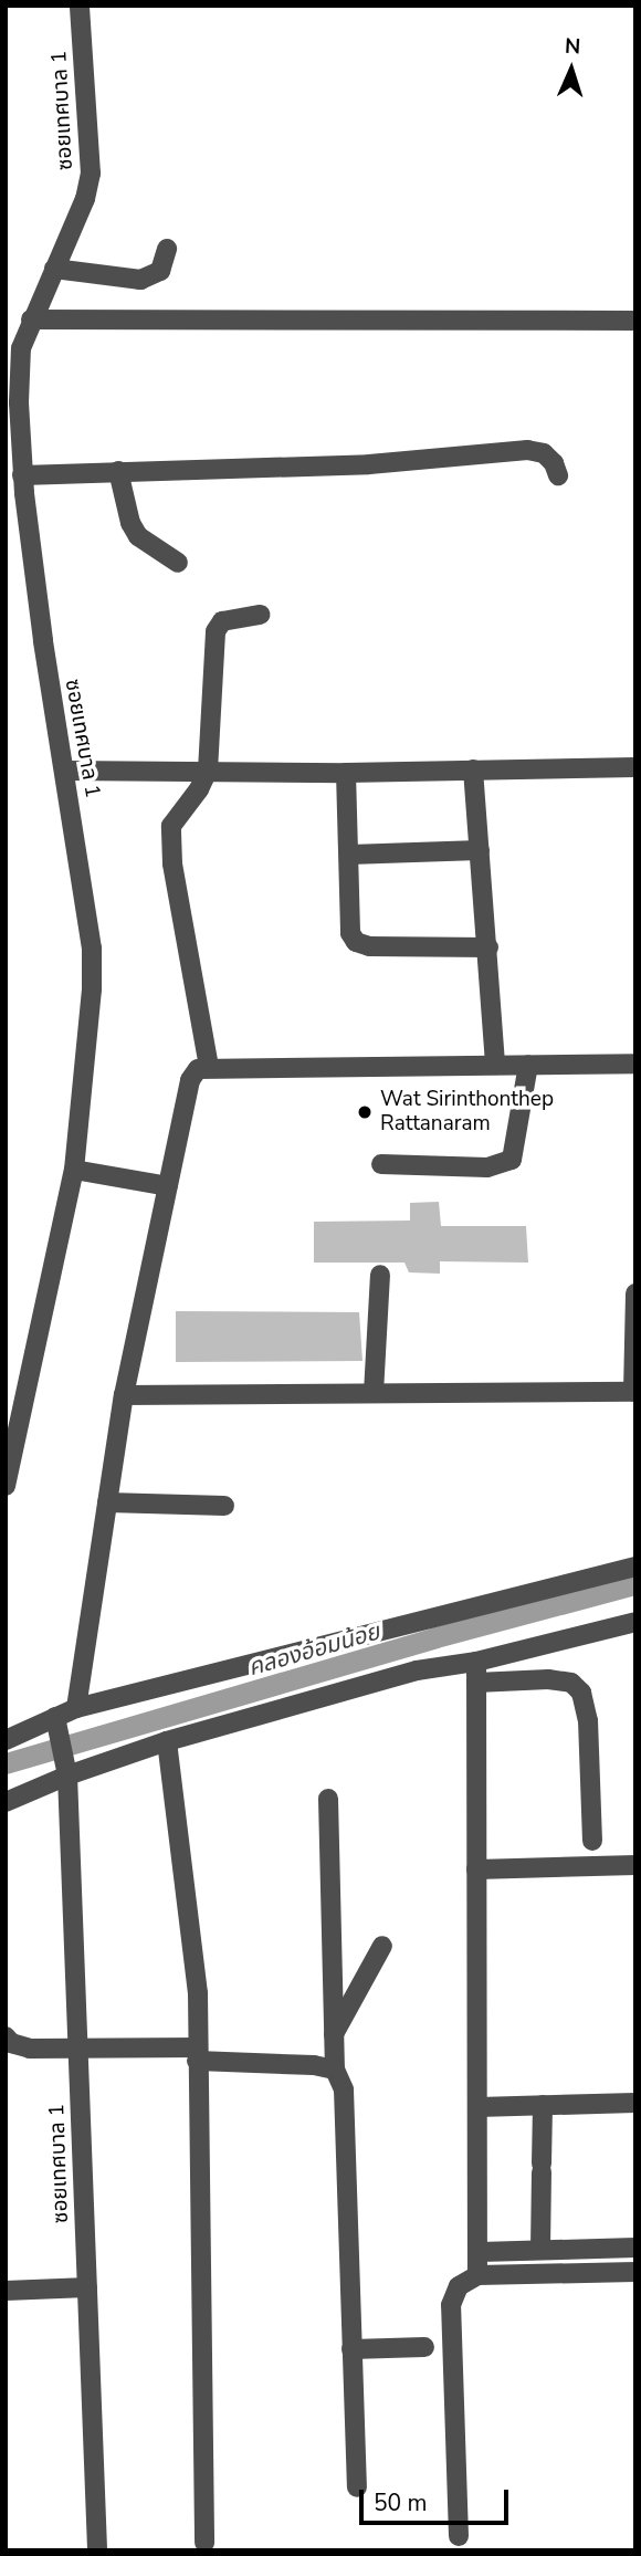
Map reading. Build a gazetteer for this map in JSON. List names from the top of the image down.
{
  "streets": {
    "street": ["ซอยเทศบาล 1"]
  },
  "water": ["คลองอ้อมน้อย"],
  "places": ["Wat Sirinthonthep Rattanaram"],
  "scale_bar": "50 m",
  "north": "top"
}
